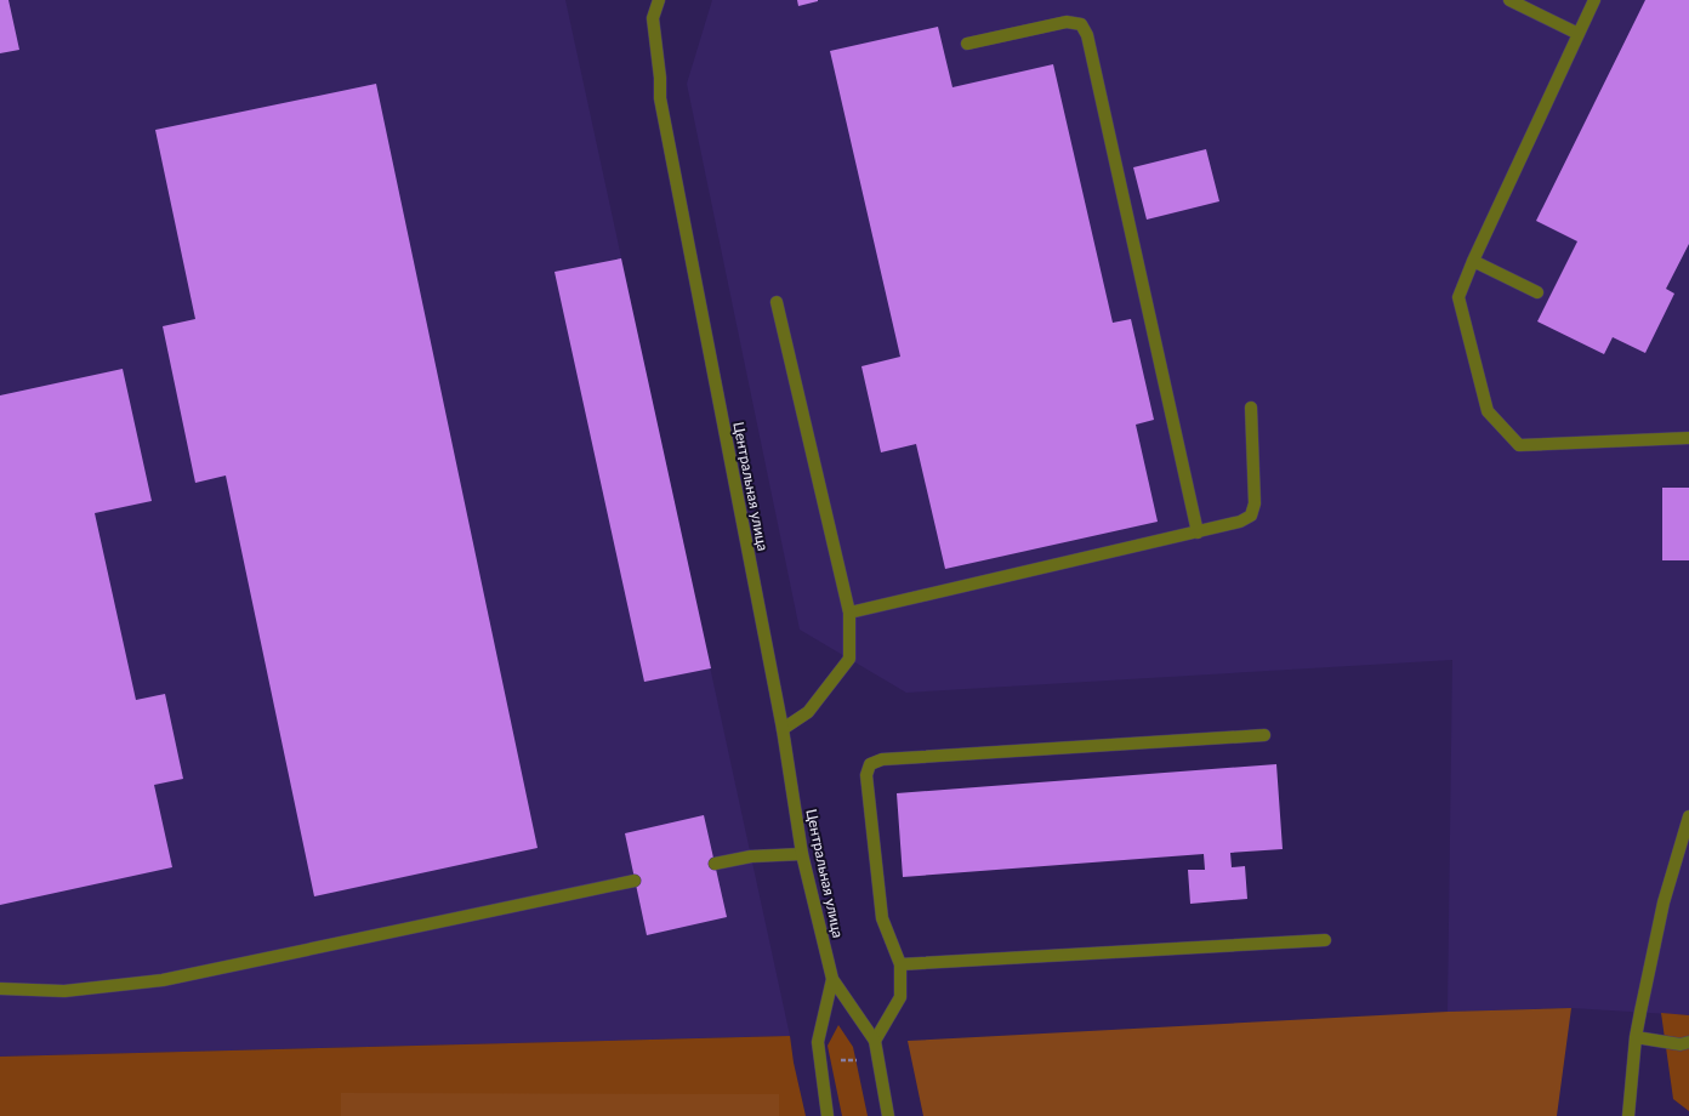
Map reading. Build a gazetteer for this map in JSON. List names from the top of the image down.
{
  "streets": {
    "street": ["Центральная улица"]
  }
}
